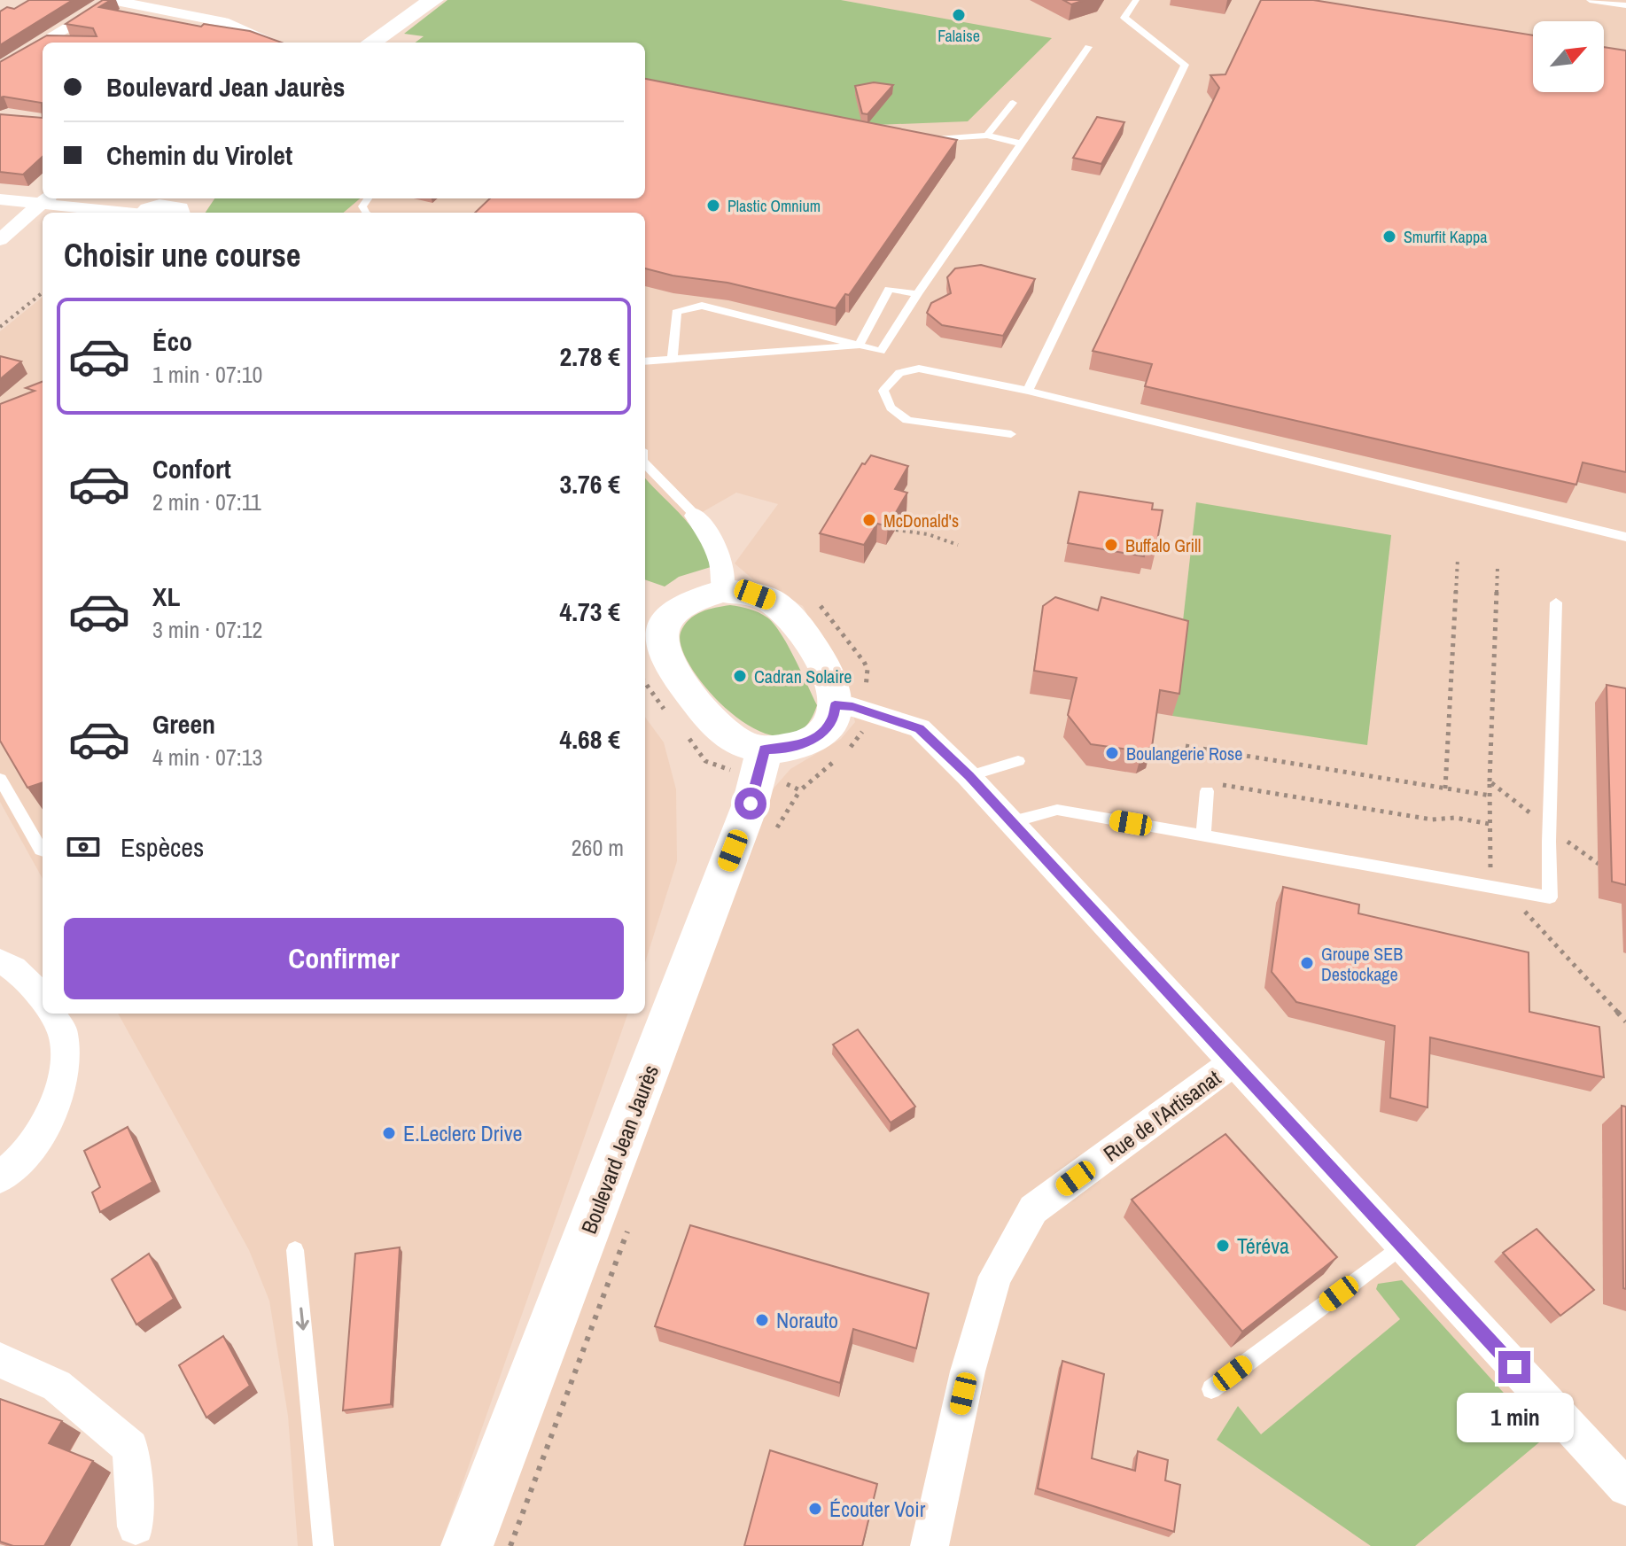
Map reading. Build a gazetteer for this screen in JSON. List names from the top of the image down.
{
  "streets": {
    "main road": ["Boulevard Jean Jaurès"],
    "street": ["Rue de l'Artisanat"]
  },
  "places": [
    "Falaise",
    "Plastic Omnium",
    "Smurfit Kappa",
    "McDonald's",
    "Buffalo Grill",
    "Cadran Solaire",
    "Boulangerie Rose",
    "Groupe SEB Destockage",
    "E.Leclerc Drive",
    "Téréva",
    "Norauto",
    "Écouter Voir"
  ],
  "north": "top right",
  "page": {
    "banner": ["Boulevard Jean Jaurès", "Chemin du Virolet"],
    "heading": "Choisir une course",
    "list": [
      {
        "name": "Éco",
        "note": "1 min · 07:10",
        "value": "2.78 €"
      },
      {
        "name": "Confort",
        "note": "2 min · 07:11",
        "value": "3.76 €"
      },
      {
        "name": "XL",
        "note": "3 min · 07:12",
        "value": "4.73 €"
      },
      {
        "name": "Green",
        "note": "4 min · 07:13",
        "value": "4.68 €"
      }
    ],
    "pay": ["Espèces", "260 m"],
    "buttons": "Confirmer",
    "bubble": "1 min"
  }
}
